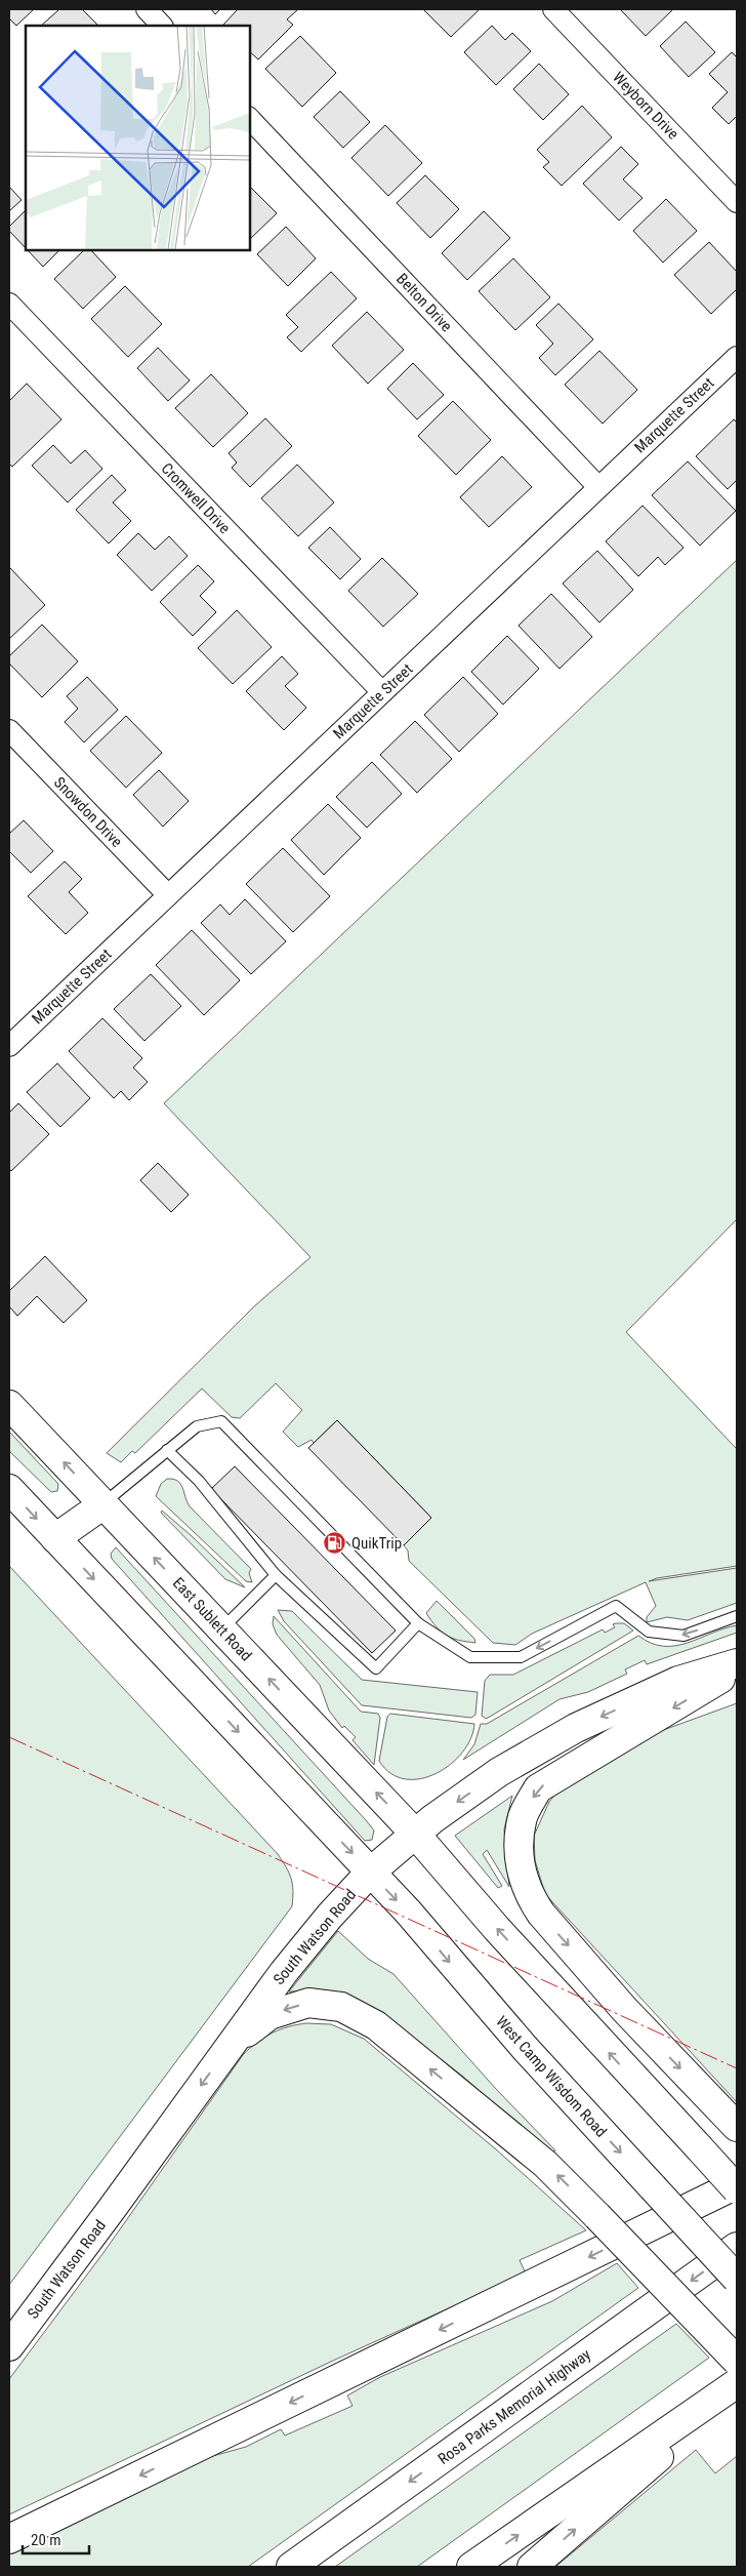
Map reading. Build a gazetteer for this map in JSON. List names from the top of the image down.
{
  "streets": {
    "main road": [
      "East Sublett Road",
      "South Watson Road",
      "West Camp Wisdom Road",
      "Rosa Parks Memorial Highway"
    ],
    "street": [
      "Weyborn Drive",
      "Belton Drive",
      "Marquette Street",
      "Cromwell Drive",
      "Snowdon Drive"
    ]
  },
  "crossings": [
    ["Belton Drive", "Marquette Street"],
    ["Marquette Street", "Cromwell Drive"],
    ["Marquette Street", "Snowdon Drive"],
    ["East Sublett Road", "South Watson Road"],
    ["South Watson Road", "West Camp Wisdom Road"]
  ],
  "one_way": ["South Watson Road"],
  "places": {
    "fuel station": ["QuikTrip"]
  },
  "scale_bar": "20 m"
}
